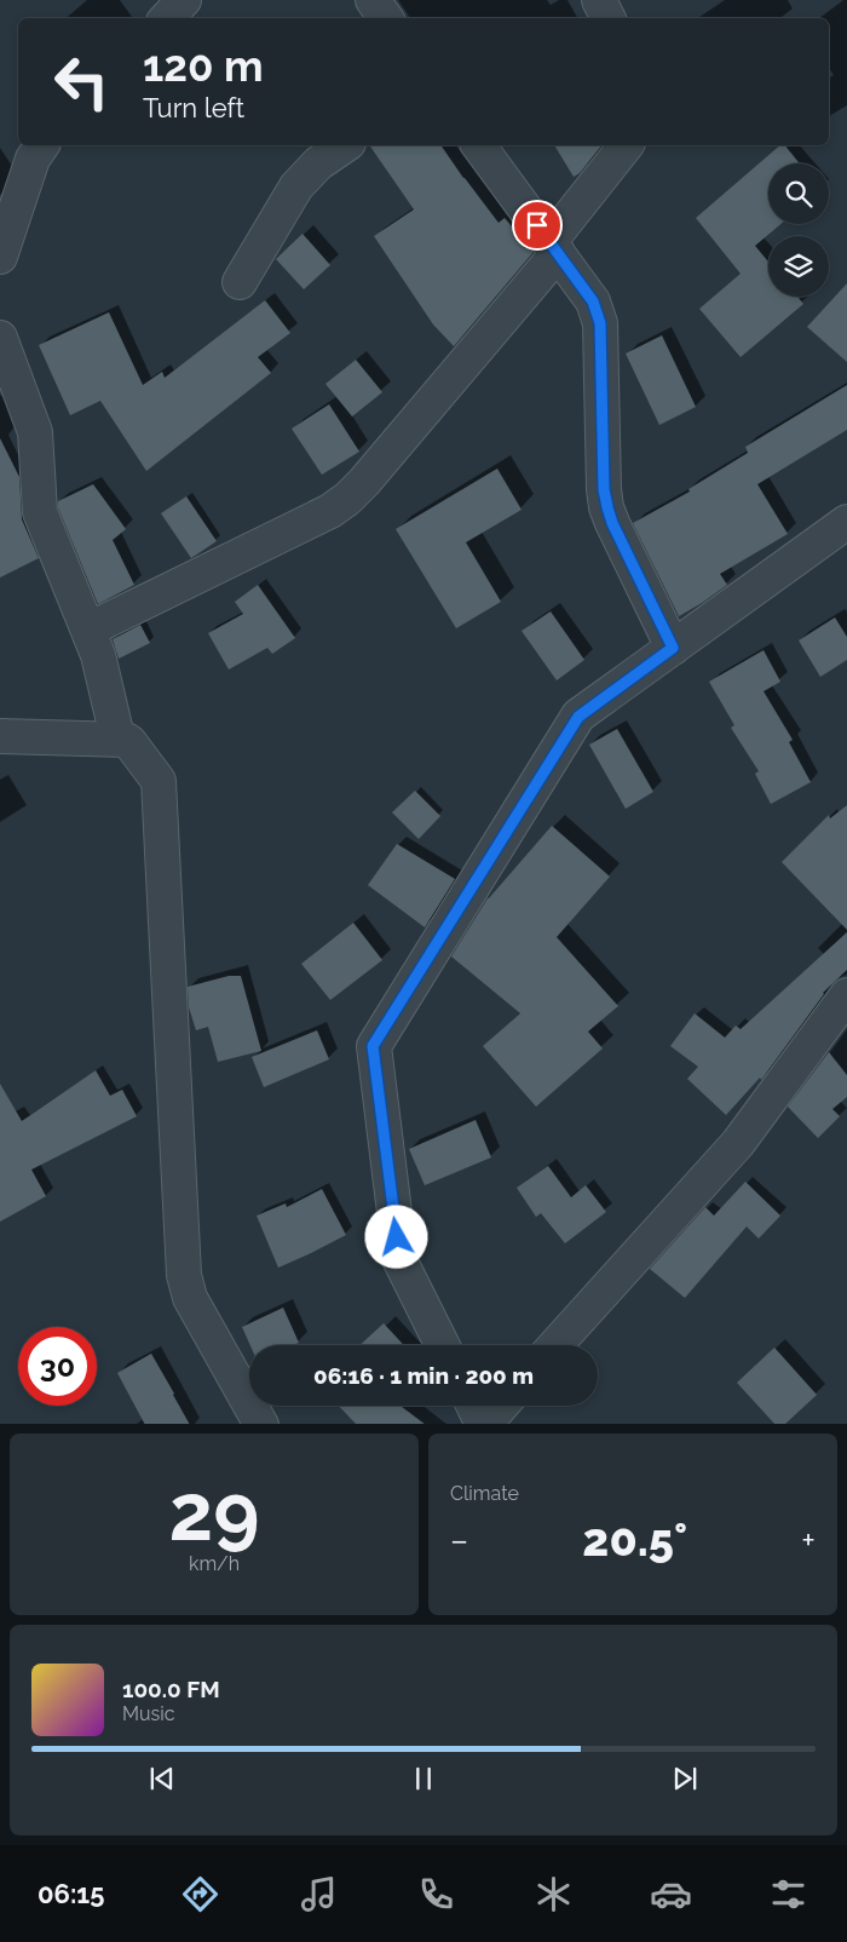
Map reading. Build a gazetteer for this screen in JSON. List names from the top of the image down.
{
  "page": {
    "turn": ["120 m", "Turn left"],
    "limit": "30",
    "trip": "06:16 · 1 min · 200 m",
    "tile": [
      ["29", "km/h"],
      "Climate"
    ],
    "heat": ["−", "20.5°", "+"],
    "song": ["100.0 FM", "Music"],
    "tabs": "06:15"
  }
}
